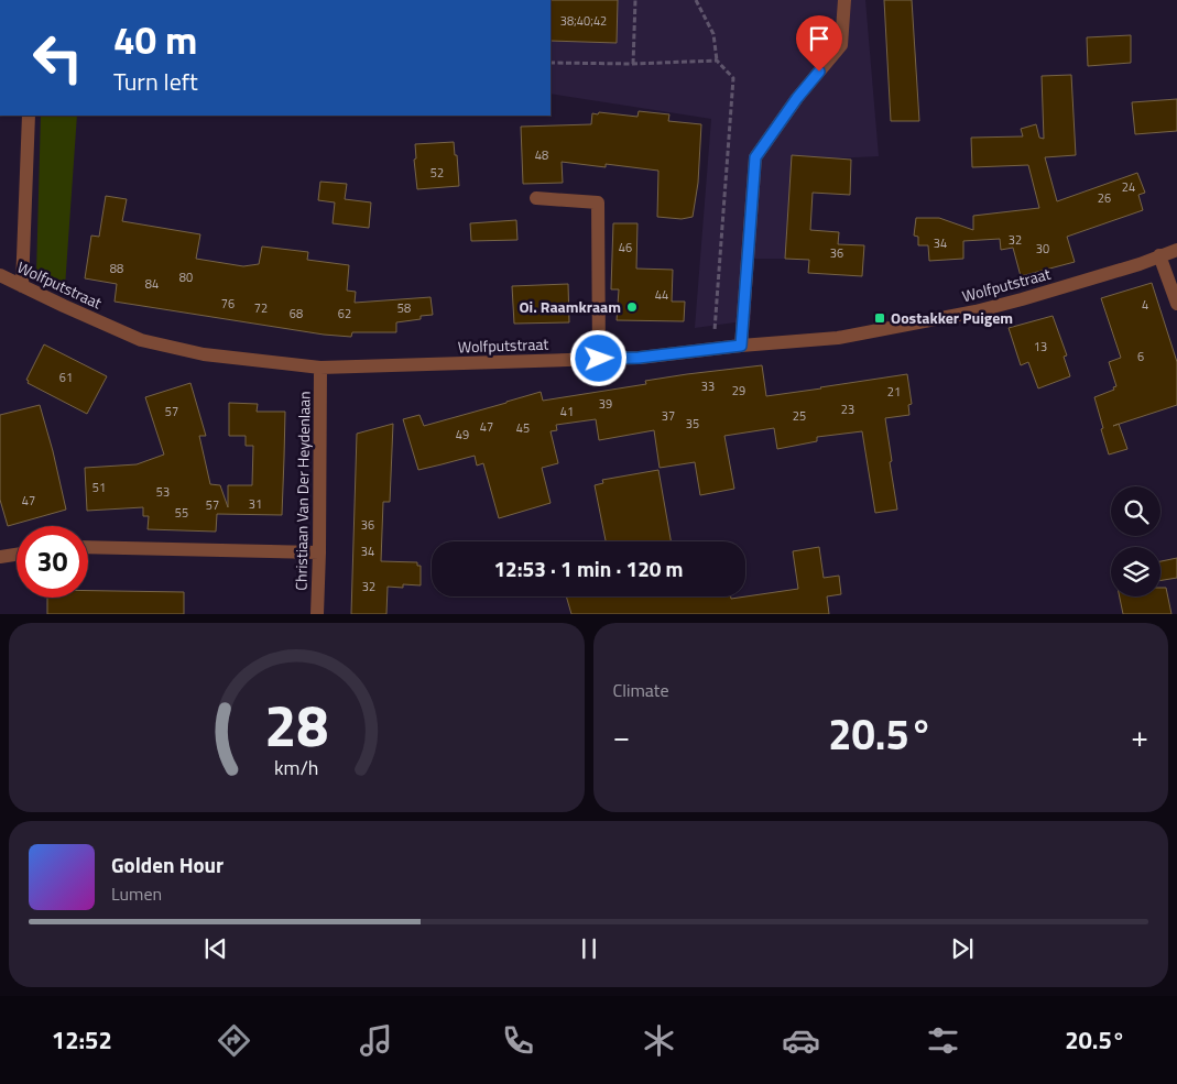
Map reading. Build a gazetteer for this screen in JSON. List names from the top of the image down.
{
  "streets": {
    "street": ["Wolfputstraat", "Christiaan Van Der Heydenlaan"]
  },
  "crossings": [
    ["Wolfputstraat", "Christiaan Van Der Heydenlaan"]
  ],
  "places": {
    "other": ["Oi. Raamkraam"],
    "transit": ["Oostakker Puigem"]
  },
  "house_numbers": [
    "38;40;42",
    "48",
    "52",
    "24",
    "26",
    "32",
    "34",
    "46",
    "30",
    "36",
    "88",
    "80",
    "84",
    "44",
    "76",
    "4",
    "72",
    "58",
    "68",
    "62",
    "13",
    "6",
    "61",
    "33",
    "29",
    "21",
    "39",
    "23",
    "57",
    "41",
    "37",
    "25",
    "35",
    "47",
    "45",
    "49",
    "51",
    "53",
    "47",
    "31",
    "57",
    "55",
    "36",
    "34",
    "32"
  ],
  "page": {
    "turn": ["40 m", "Turn left"],
    "limit": "30",
    "trip": "12:53 · 1 min · 120 m",
    "tile": "Climate",
    "heat": ["−", "20.5°", "+"],
    "song": ["Golden Hour", "Lumen"],
    "tabs": ["12:52", "20.5°"],
    "gauge": ["28", "km/h"]
  }
}
